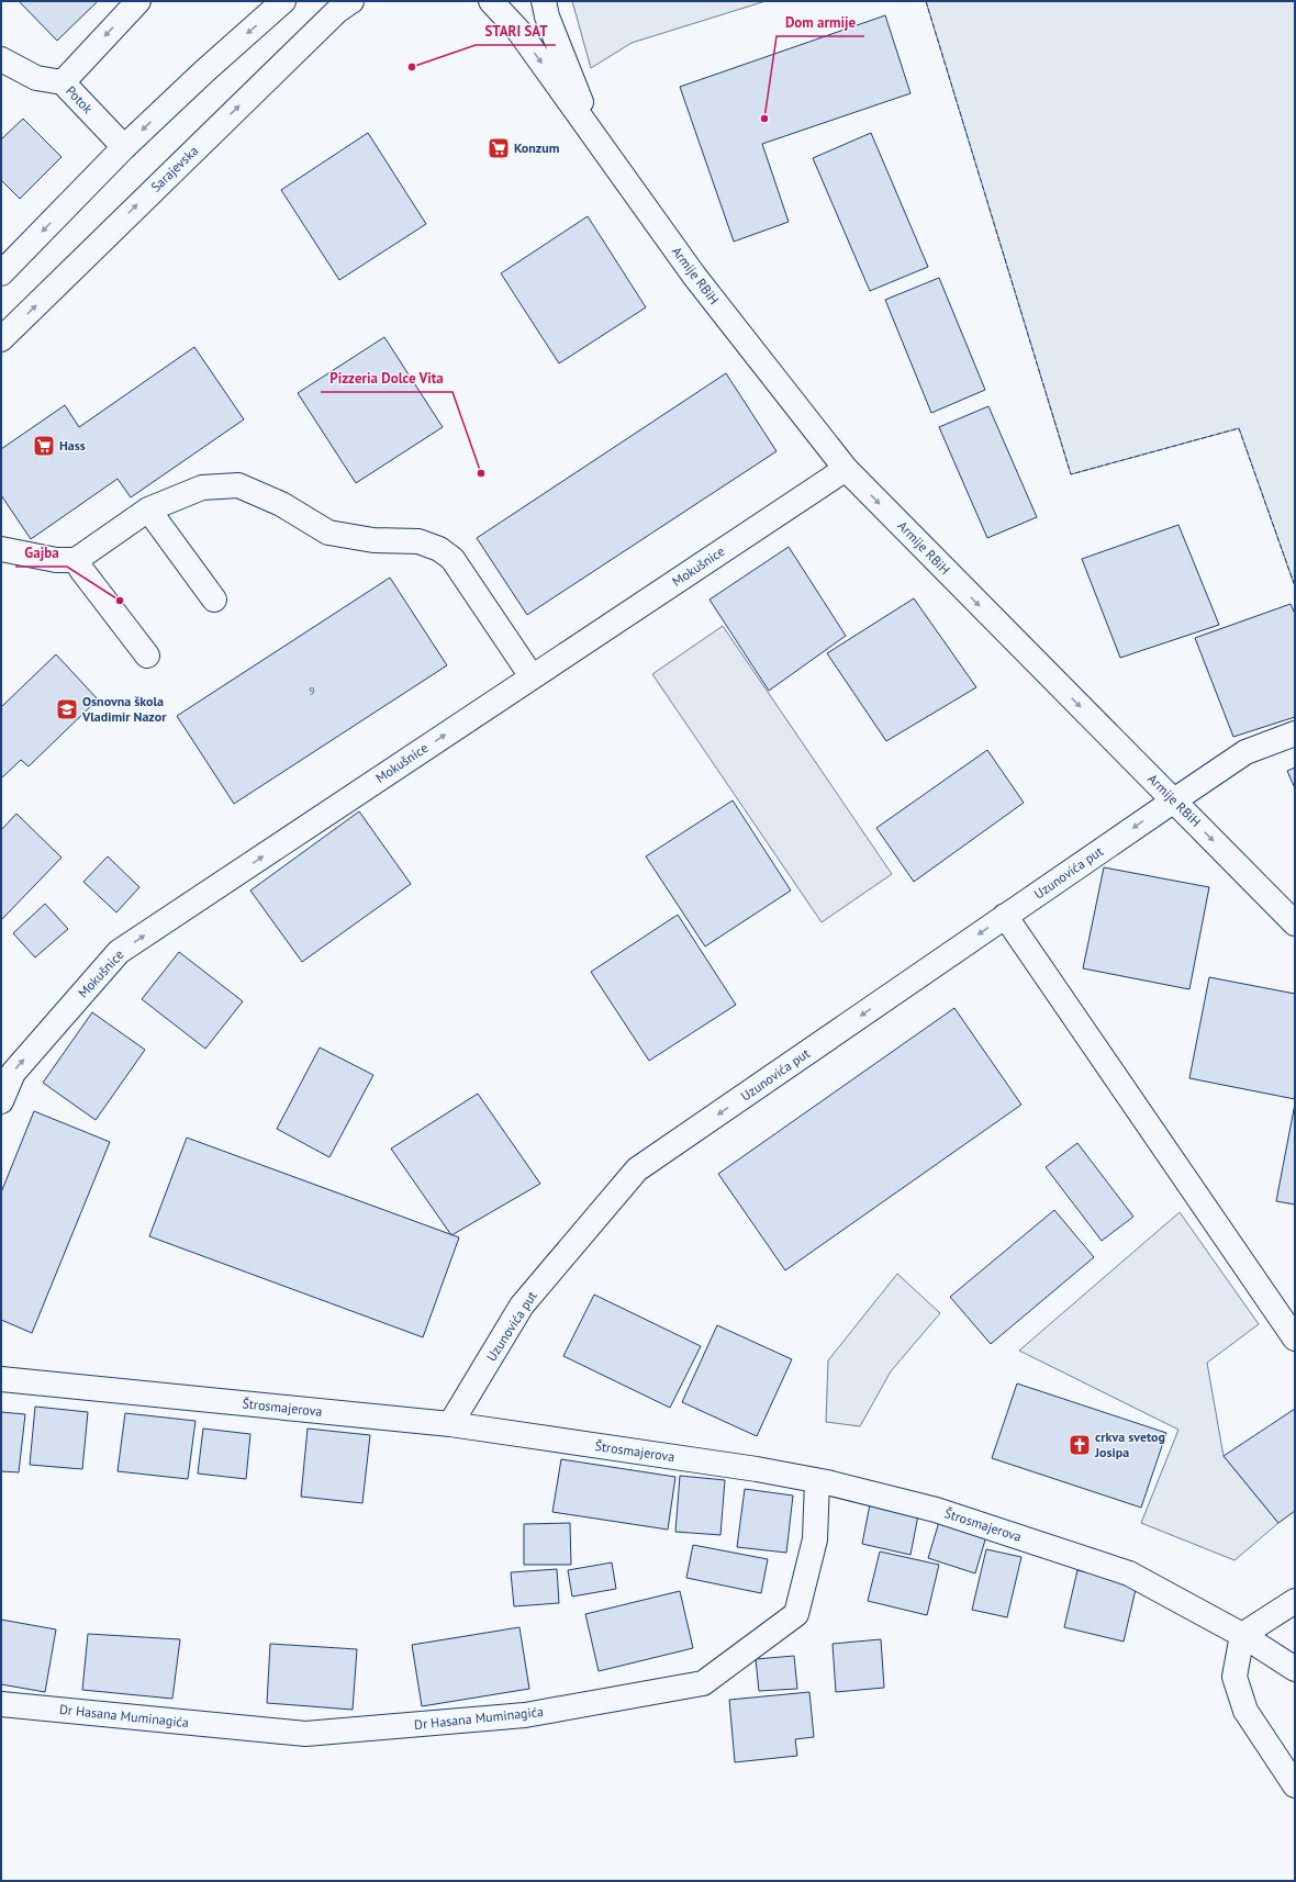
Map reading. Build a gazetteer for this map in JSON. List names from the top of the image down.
{
  "streets": {
    "street": [
      "Potok",
      "Sarajevska",
      "Armije RBiH",
      "Mokušnice",
      "Uzunovića put",
      "Štrosmajerova",
      "Dr Hasana Muminagića"
    ]
  },
  "crossings": [
    ["Armije RBiH", "Mokušnice"],
    ["Armije RBiH", "Uzunovića put"],
    ["Uzunovića put", "Štrosmajerova"],
    ["Štrosmajerova", "Dr Hasana Muminagića"]
  ],
  "one_way": ["Armije RBiH", "Mokušnice", "Uzunovića put"],
  "places": {
    "other": [
      "STARI SAT",
      "Dom armije",
      "Pizzeria Dolce Vita",
      "Gajba"
    ],
    "supermarket": ["Konzum", "Hass"],
    "school or university": ["Osnovna škola Vladimir Nazor"],
    "church": ["crkva svetog Josipa"]
  },
  "house_numbers": ["9"]
}
